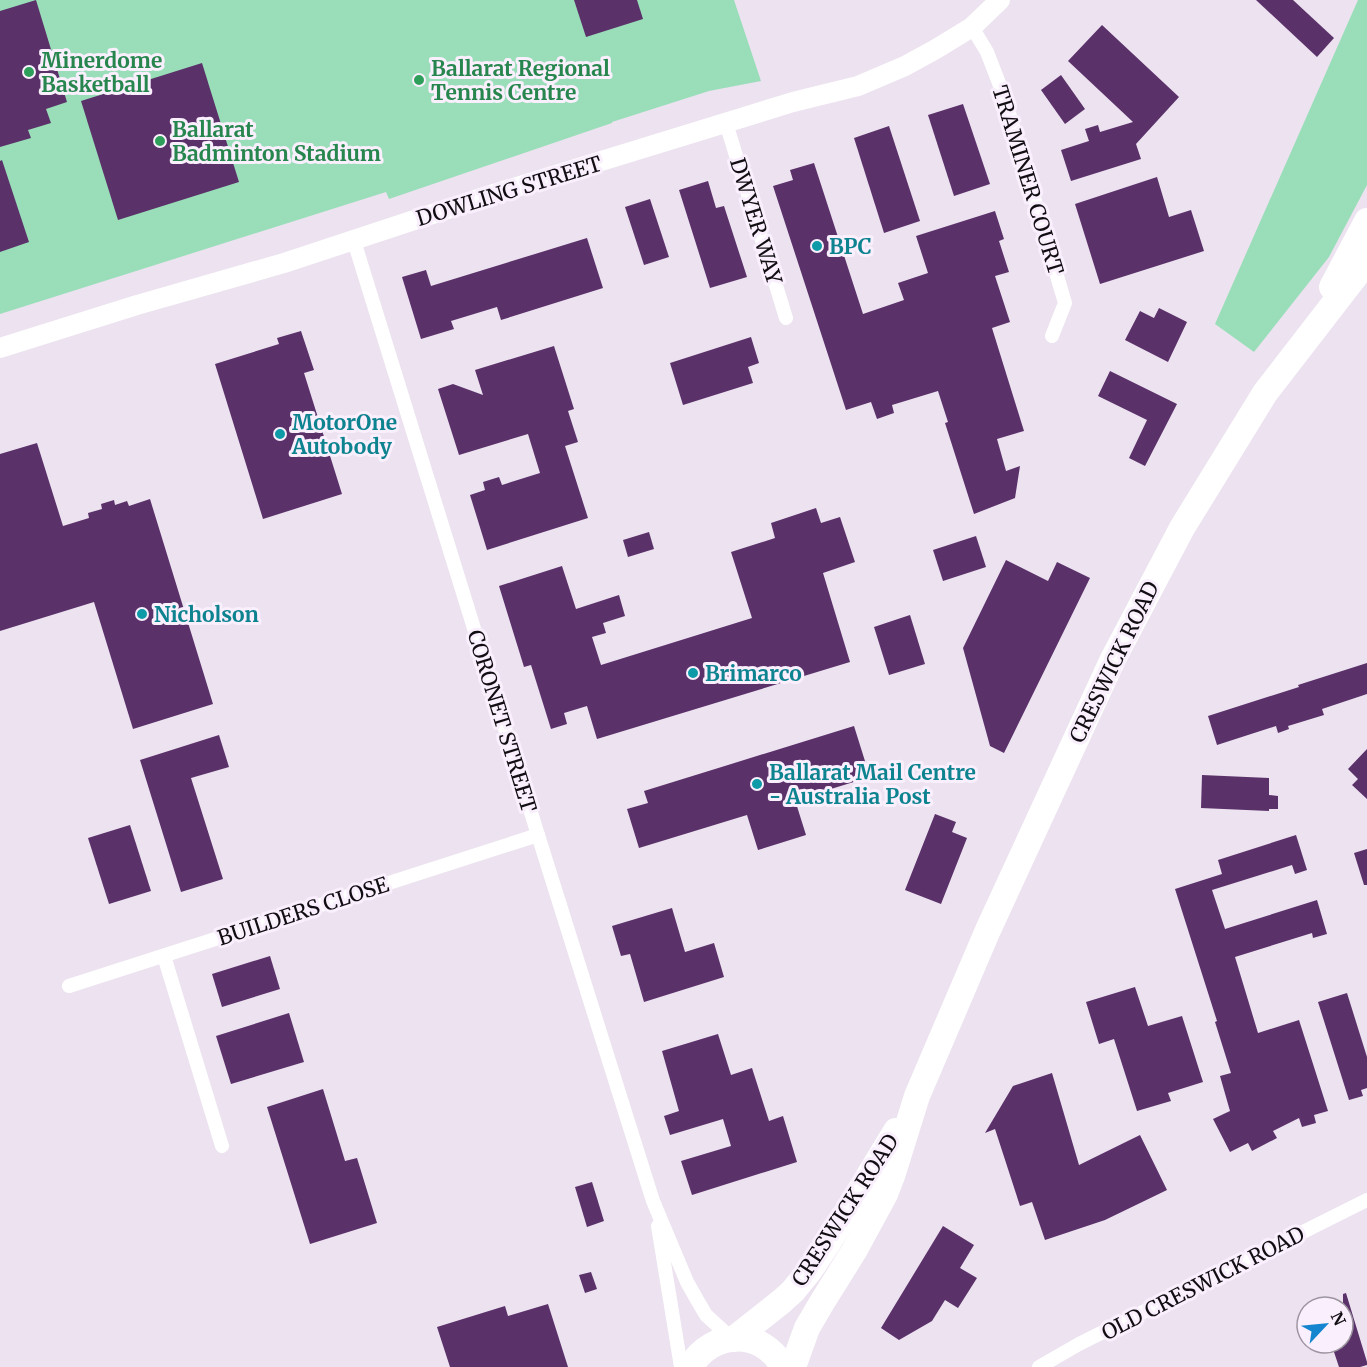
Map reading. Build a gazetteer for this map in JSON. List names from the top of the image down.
{
  "streets": {
    "highway": ["CRESWICK ROAD"],
    "street": [
      "TRAMINER COURT",
      "DOWLING STREET",
      "DWYER WAY",
      "CORONET STREET",
      "BUILDERS CLOSE",
      "OLD CRESWICK ROAD"
    ]
  },
  "crossings": [
    ["TRAMINER COURT", "DOWLING STREET"],
    ["DOWLING STREET", "DWYER WAY"],
    ["DOWLING STREET", "CORONET STREET"],
    ["CRESWICK ROAD", "CORONET STREET"],
    ["CORONET STREET", "BUILDERS CLOSE"]
  ],
  "places": [
    "Minerdome Basketball",
    "Ballarat Regional Tennis Centre",
    "Ballarat Badminton Stadium",
    "BPC",
    "MotorOne Autobody",
    "Nicholson",
    "Brimarco",
    "Ballarat Mail Centre - Australia Post"
  ],
  "north": "top right"
}
